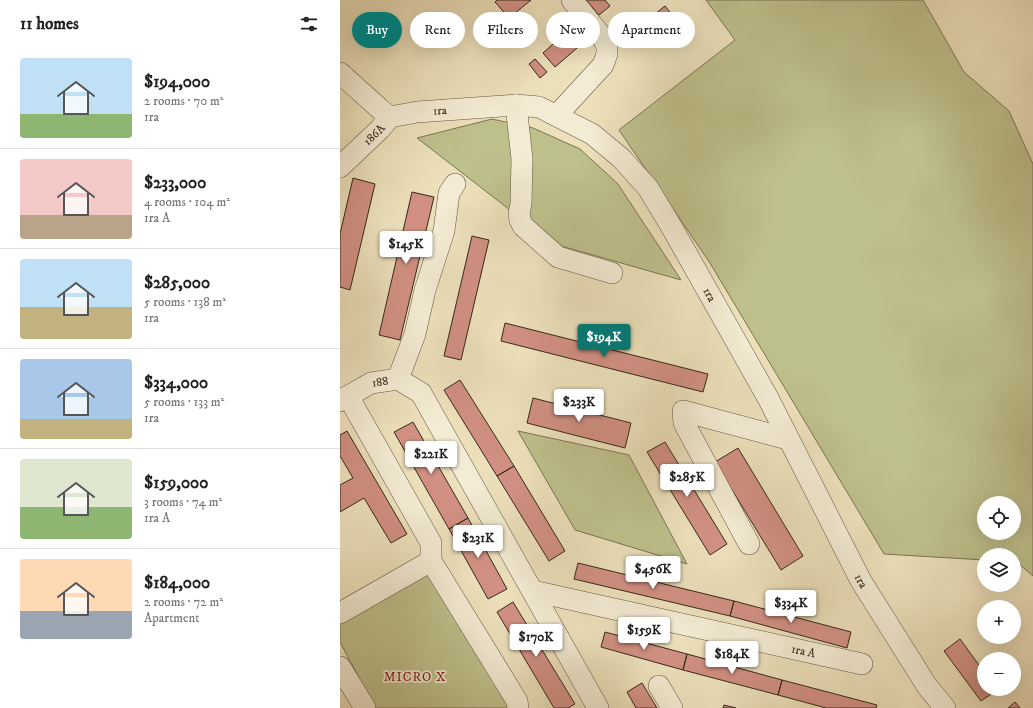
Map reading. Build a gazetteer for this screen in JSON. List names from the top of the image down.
{
  "streets": {
    "street": [
      "1ra",
      "186A",
      "188",
      "1ra A"
    ]
  },
  "crossings": [
    ["1ra", "186A"],
    ["188", "1ra A"]
  ],
  "districts": ["MICRO X"],
  "page": {
    "heading": "11 homes",
    "chip": [
      "Buy",
      "Rent",
      "Filters",
      "New",
      "Apartment"
    ],
    "list": [
      {
        "name": "$194,000",
        "note": "2 rooms · 70 m² · 1ra"
      },
      {
        "name": "$233,000",
        "note": "4 rooms · 104 m² · 1ra A"
      },
      {
        "name": "$285,000",
        "note": "5 rooms · 138 m² · 1ra"
      },
      {
        "name": "$334,000",
        "note": "5 rooms · 133 m² · 1ra"
      },
      {
        "name": "$159,000",
        "note": "3 rooms · 74 m² · 1ra A"
      },
      {
        "name": "$184,000",
        "note": "2 rooms · 72 m² · Apartment"
      }
    ],
    "price": [
      "$145K",
      "$194K",
      "$233K",
      "$221K",
      "$285K",
      "$231K",
      "$456K",
      "$334K",
      "$159K",
      "$170K",
      "$184K"
    ],
    "map_buttons": ["+", "−"]
  }
}
